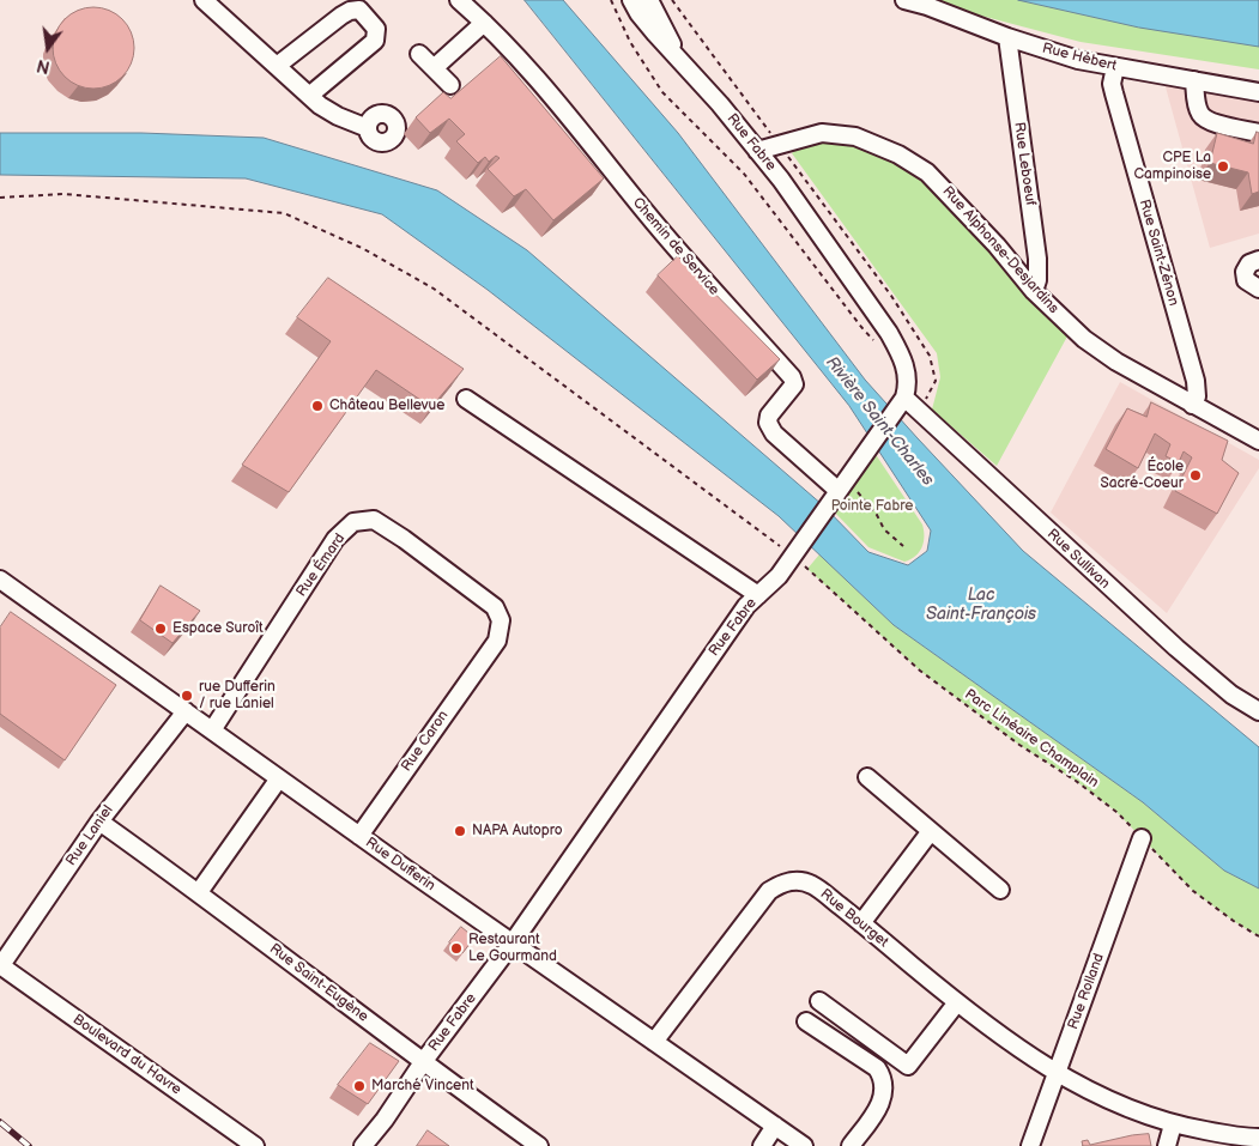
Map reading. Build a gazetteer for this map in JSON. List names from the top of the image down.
{
  "streets": {
    "street": [
      "Rue Hébert",
      "Rue Fabre",
      "Rue Leboeuf",
      "Chemin de Service",
      "Rue Alphonse-Desjardins",
      "Rue Saint-Zénon",
      "Rue Sullivan",
      "Rue Émard",
      "Rue Caron",
      "Rue Laniel",
      "Rue Dufferin",
      "Rue Bourget",
      "Rue Saint-Eugène",
      "Rue Rolland",
      "Boulevard du Havre"
    ],
    "path": ["Parc Linéaire Champlain"]
  },
  "crossings": [
    ["Rue Hébert", "Rue Leboeuf"],
    ["Rue Hébert", "Rue Saint-Zénon"],
    ["Rue Fabre", "Chemin de Service"],
    ["Rue Fabre", "Rue Alphonse-Desjardins"],
    ["Rue Fabre", "Rue Sullivan"],
    ["Rue Fabre", "Parc Linéaire Champlain"],
    ["Rue Fabre", "Rue Dufferin"],
    ["Rue Fabre", "Rue Saint-Eugène"],
    ["Rue Leboeuf", "Rue Alphonse-Desjardins"],
    ["Rue Alphonse-Desjardins", "Rue Saint-Zénon"],
    ["Rue Émard", "Rue Caron"],
    ["Rue Émard", "Rue Dufferin"],
    ["Parc Linéaire Champlain", "Rue Rolland"],
    ["Rue Caron", "Rue Dufferin"],
    ["Rue Laniel", "Rue Dufferin"],
    ["Rue Laniel", "Rue Saint-Eugène"],
    ["Rue Laniel", "Boulevard du Havre"],
    ["Rue Dufferin", "Rue Bourget"],
    ["Rue Bourget", "Rue Rolland"]
  ],
  "water": ["Rivière Saint-Charles", "Lac Saint-François"],
  "parks": ["Pointe Fabre"],
  "places": [
    "CPE La Campinoise",
    "Château Bellevue",
    "École Sacré-Coeur",
    "Espace Suroît",
    "rue Dufferin / rue Laniel",
    "NAPA Autopro",
    "Restaurant Le Gourmand",
    "Marché Vincent"
  ],
  "north": "bottom"
}
